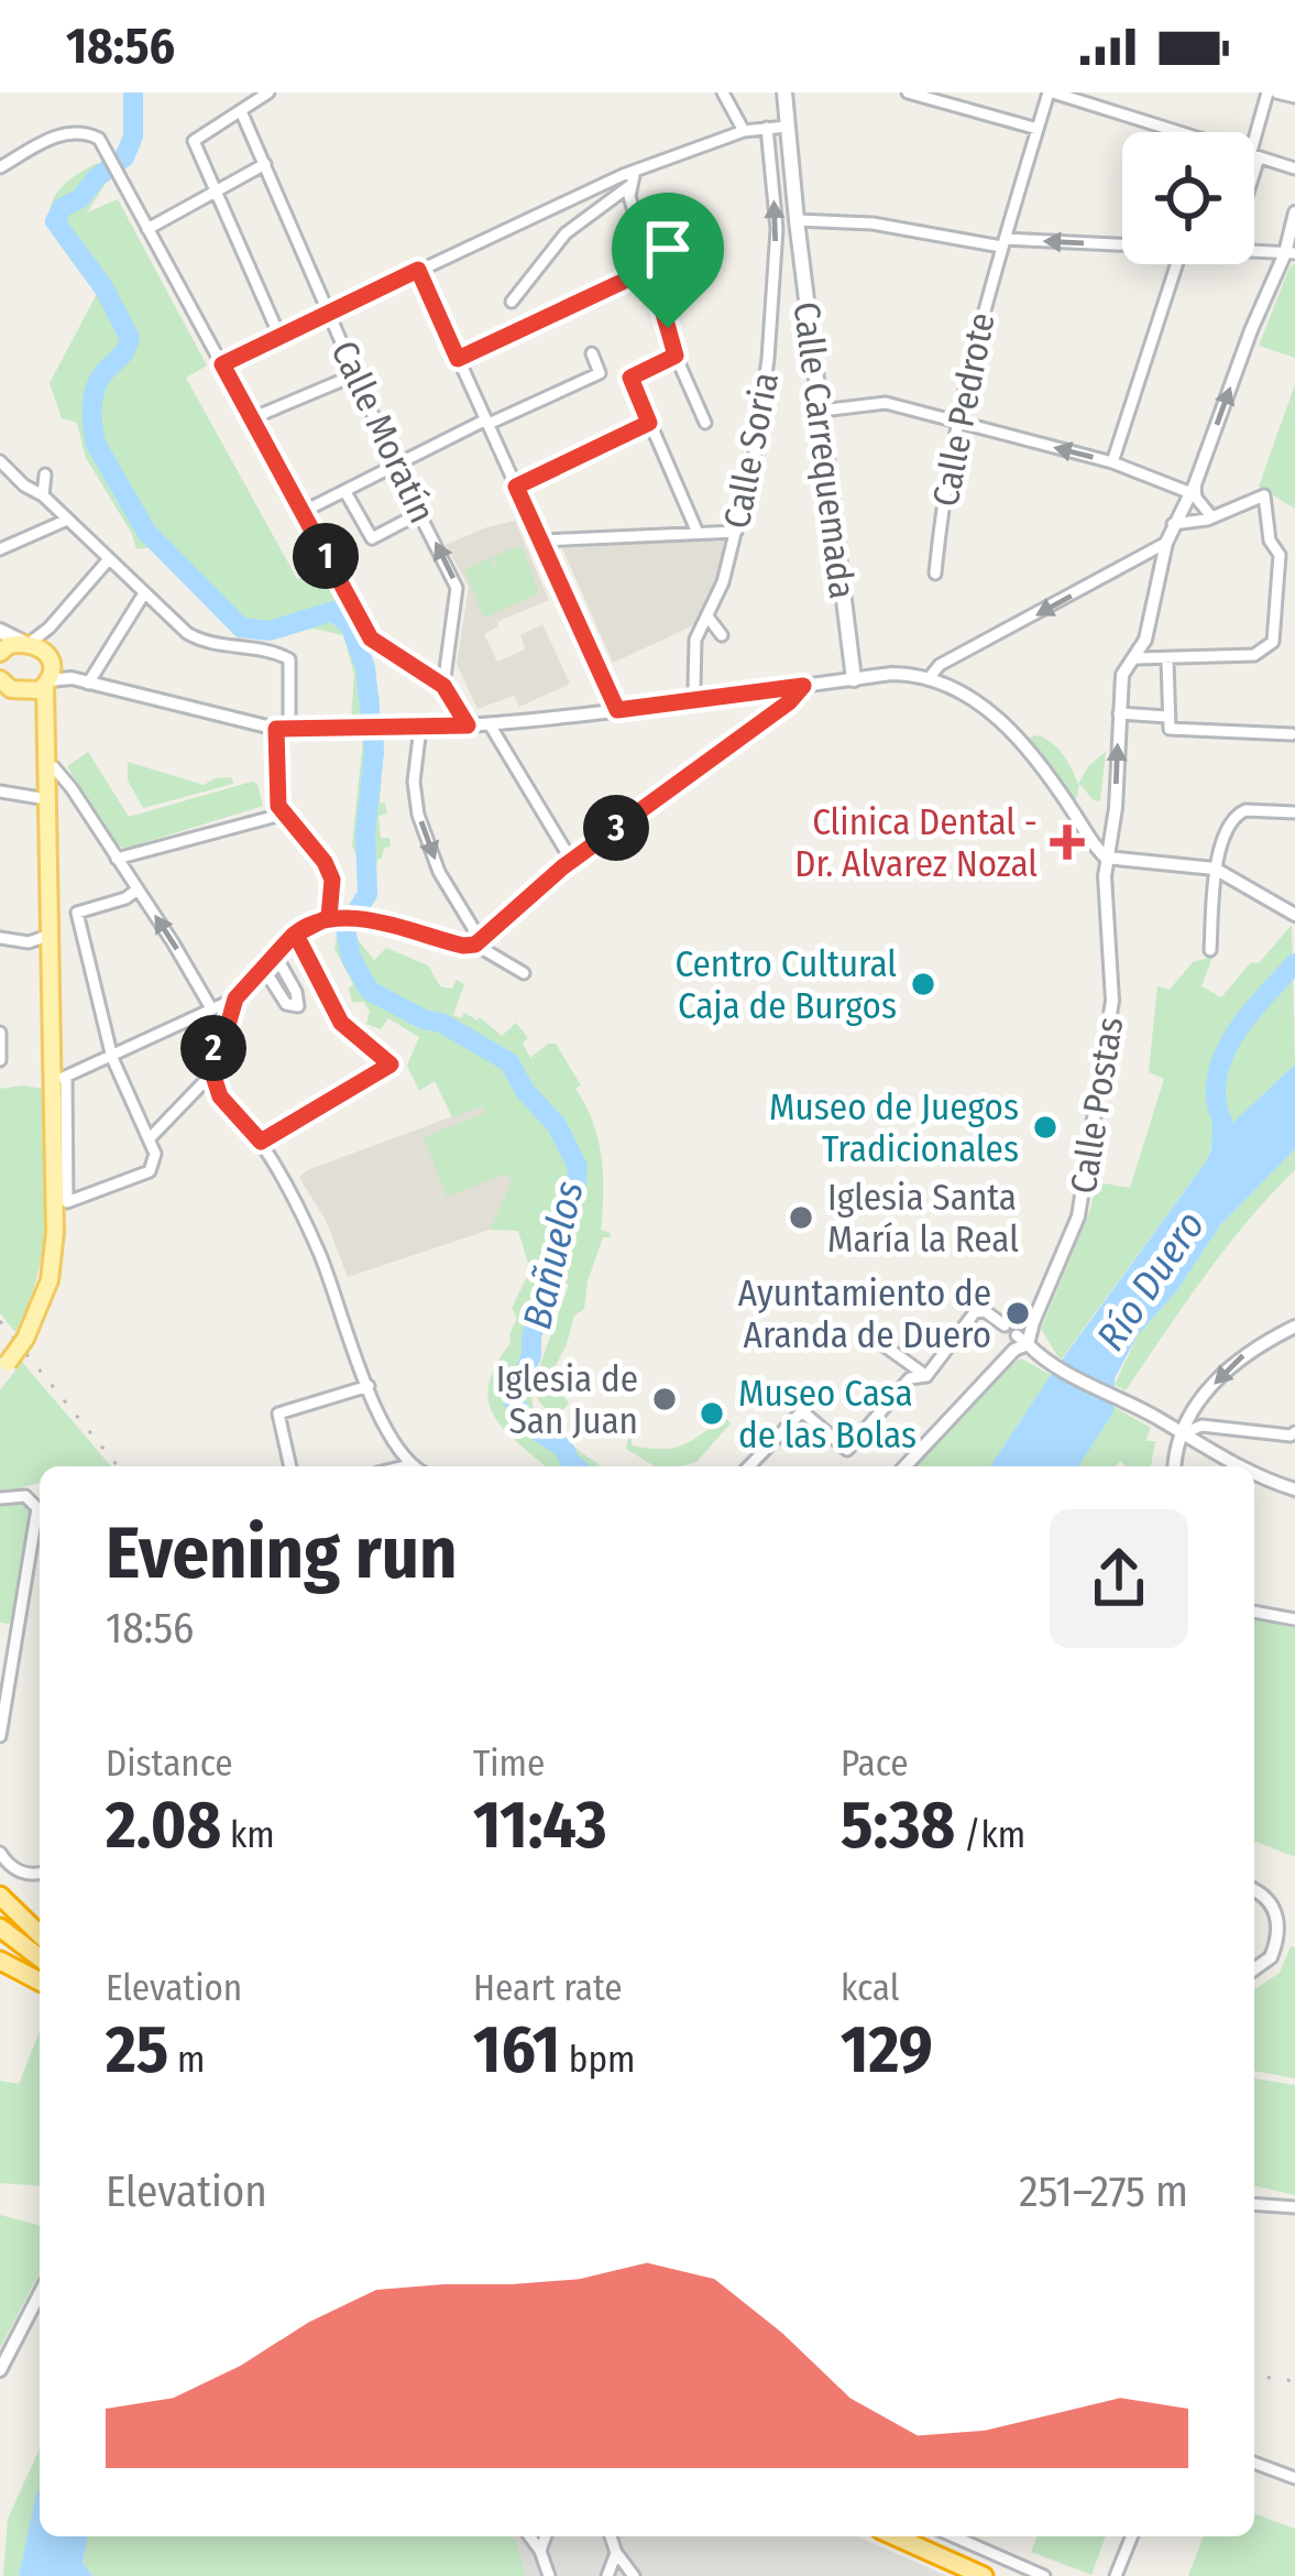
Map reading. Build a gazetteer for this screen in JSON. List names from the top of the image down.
{
  "streets": {
    "main road": ["Calle Carrequemada"],
    "street": [
      "Calle Pedrote",
      "Calle Moratín",
      "Calle Soria",
      "Calle Postas"
    ]
  },
  "one_way": ["Calle Soria"],
  "water": ["Bañuelos", "Río Duero"],
  "places": {
    "health": ["Clinica Dental - Dr. Alvarez Nozal"],
    "other": [
      "Centro Cultural Caja de Burgos",
      "Museo de Juegos Tradicionales",
      "Iglesia Santa María la Real",
      "Ayuntamiento de Aranda de Duero",
      "Iglesia de San Juan",
      "Museo Casa de las Bolas"
    ]
  },
  "page": {
    "status": "18:56",
    "pins": ["1", "3", "2"],
    "heading": ["Evening run", "18:56"],
    "stats": [
      ["Distance", "2.08 km"],
      ["Time", "11:43"],
      ["Pace", "5:38 /km"],
      ["Elevation", "25 m"],
      ["Heart rate", "161 bpm"],
      ["kcal", "129"]
    ],
    "chart": ["Elevation", "251–275 m"]
  }
}
